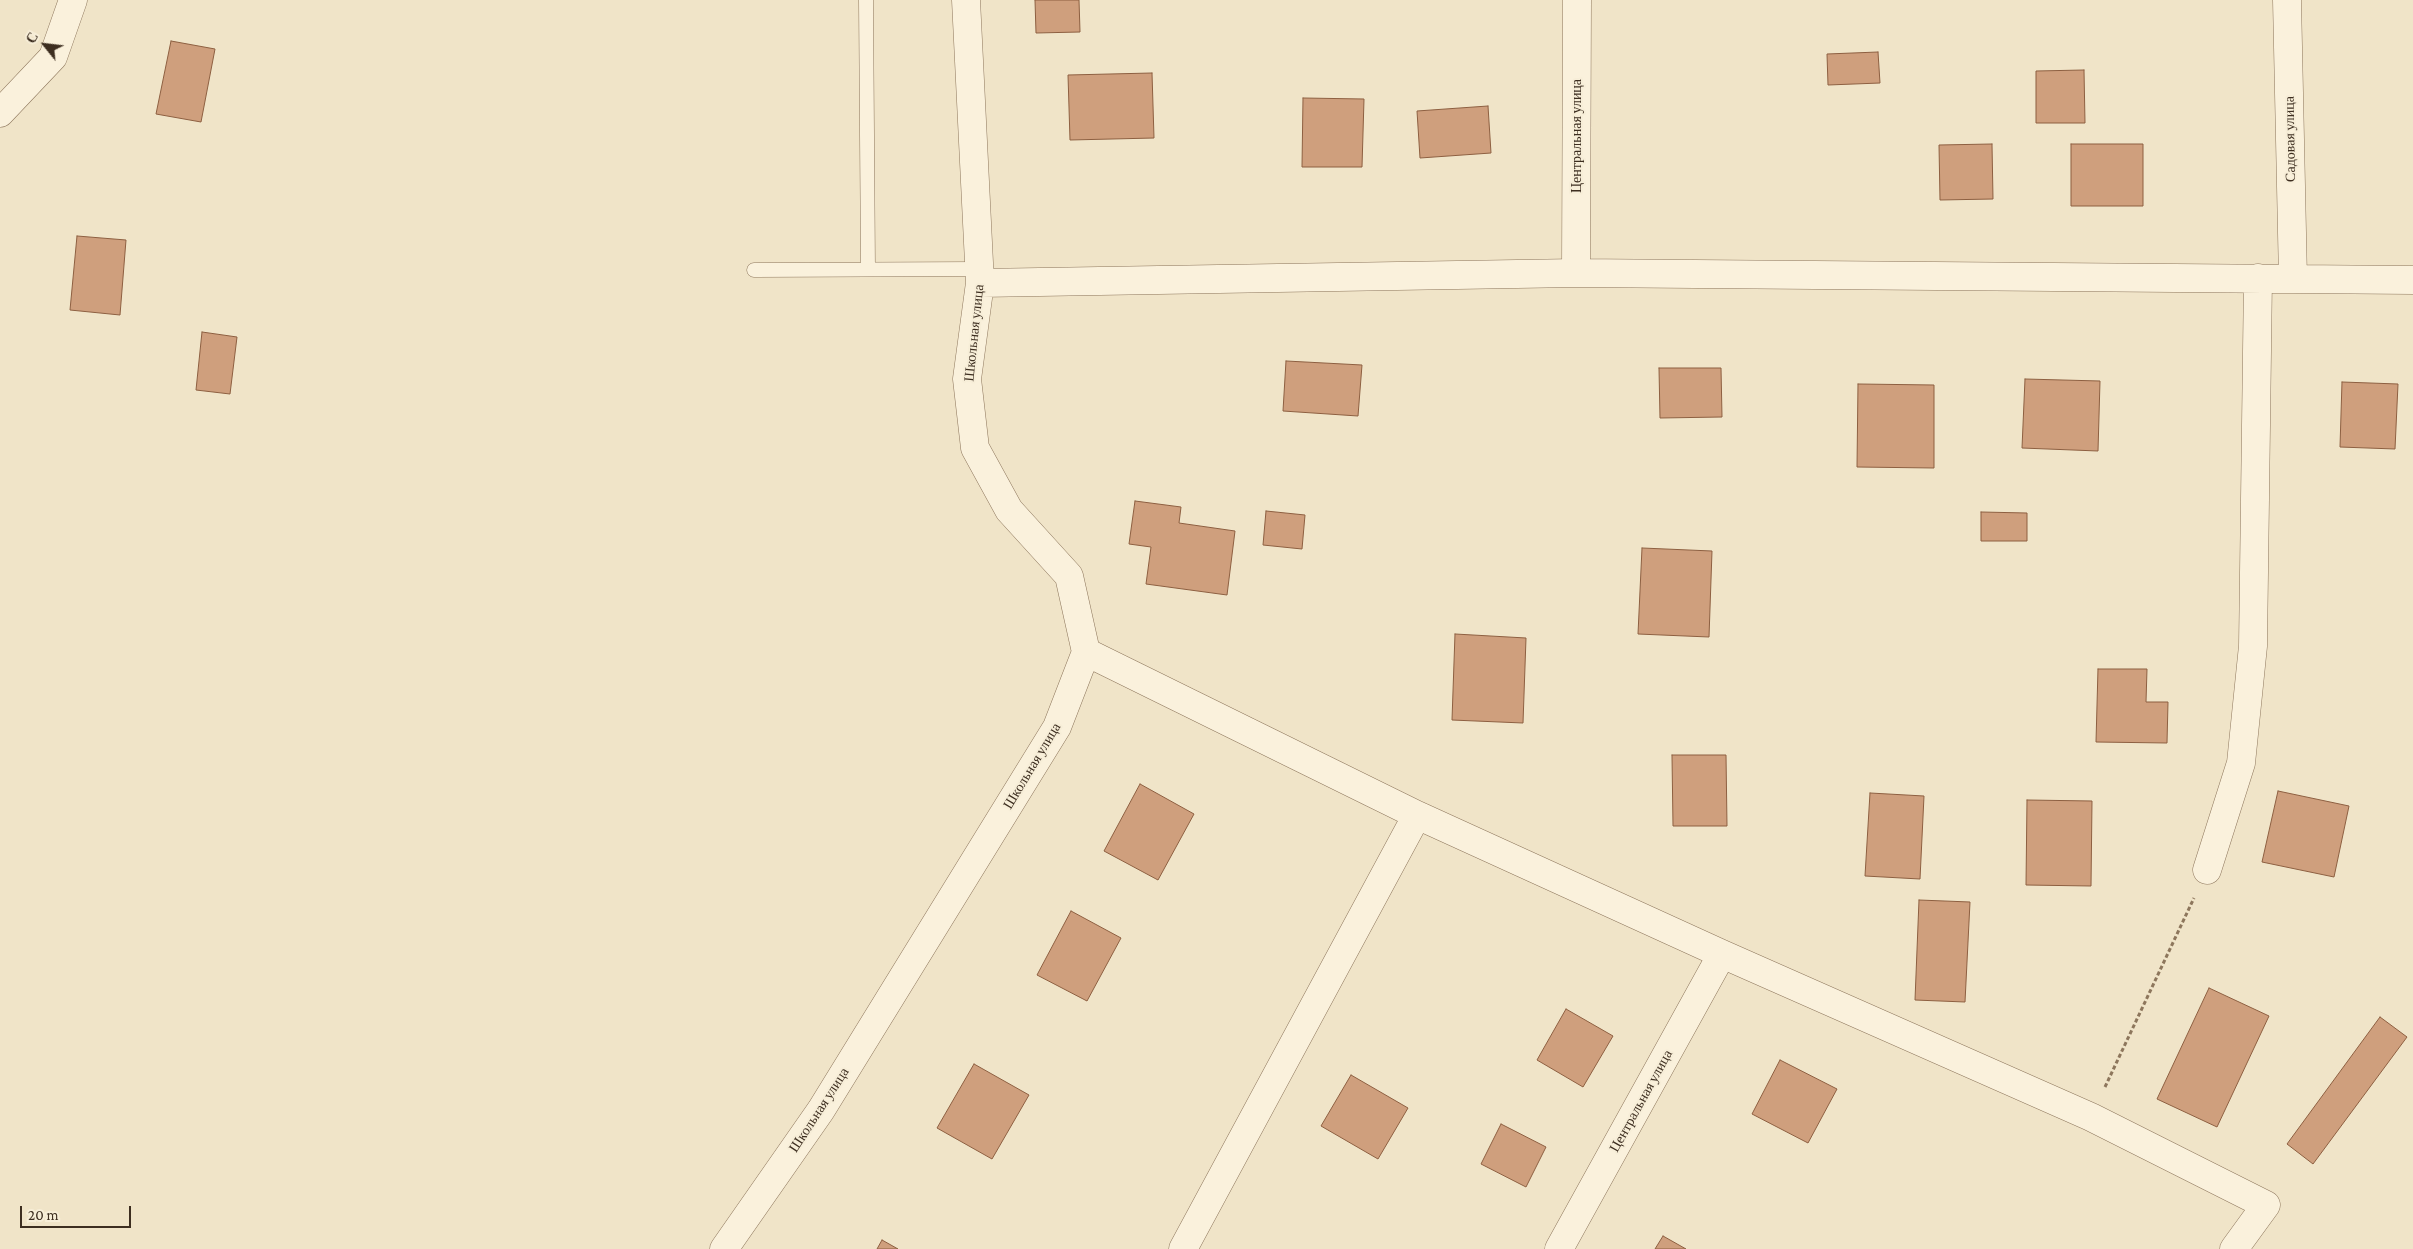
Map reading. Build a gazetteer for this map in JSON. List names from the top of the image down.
{
  "streets": {
    "street": ["Центральная улица", "Садовая улица", "Школьная улица"]
  },
  "scale_bar": "20 m",
  "north": "top left"
}
